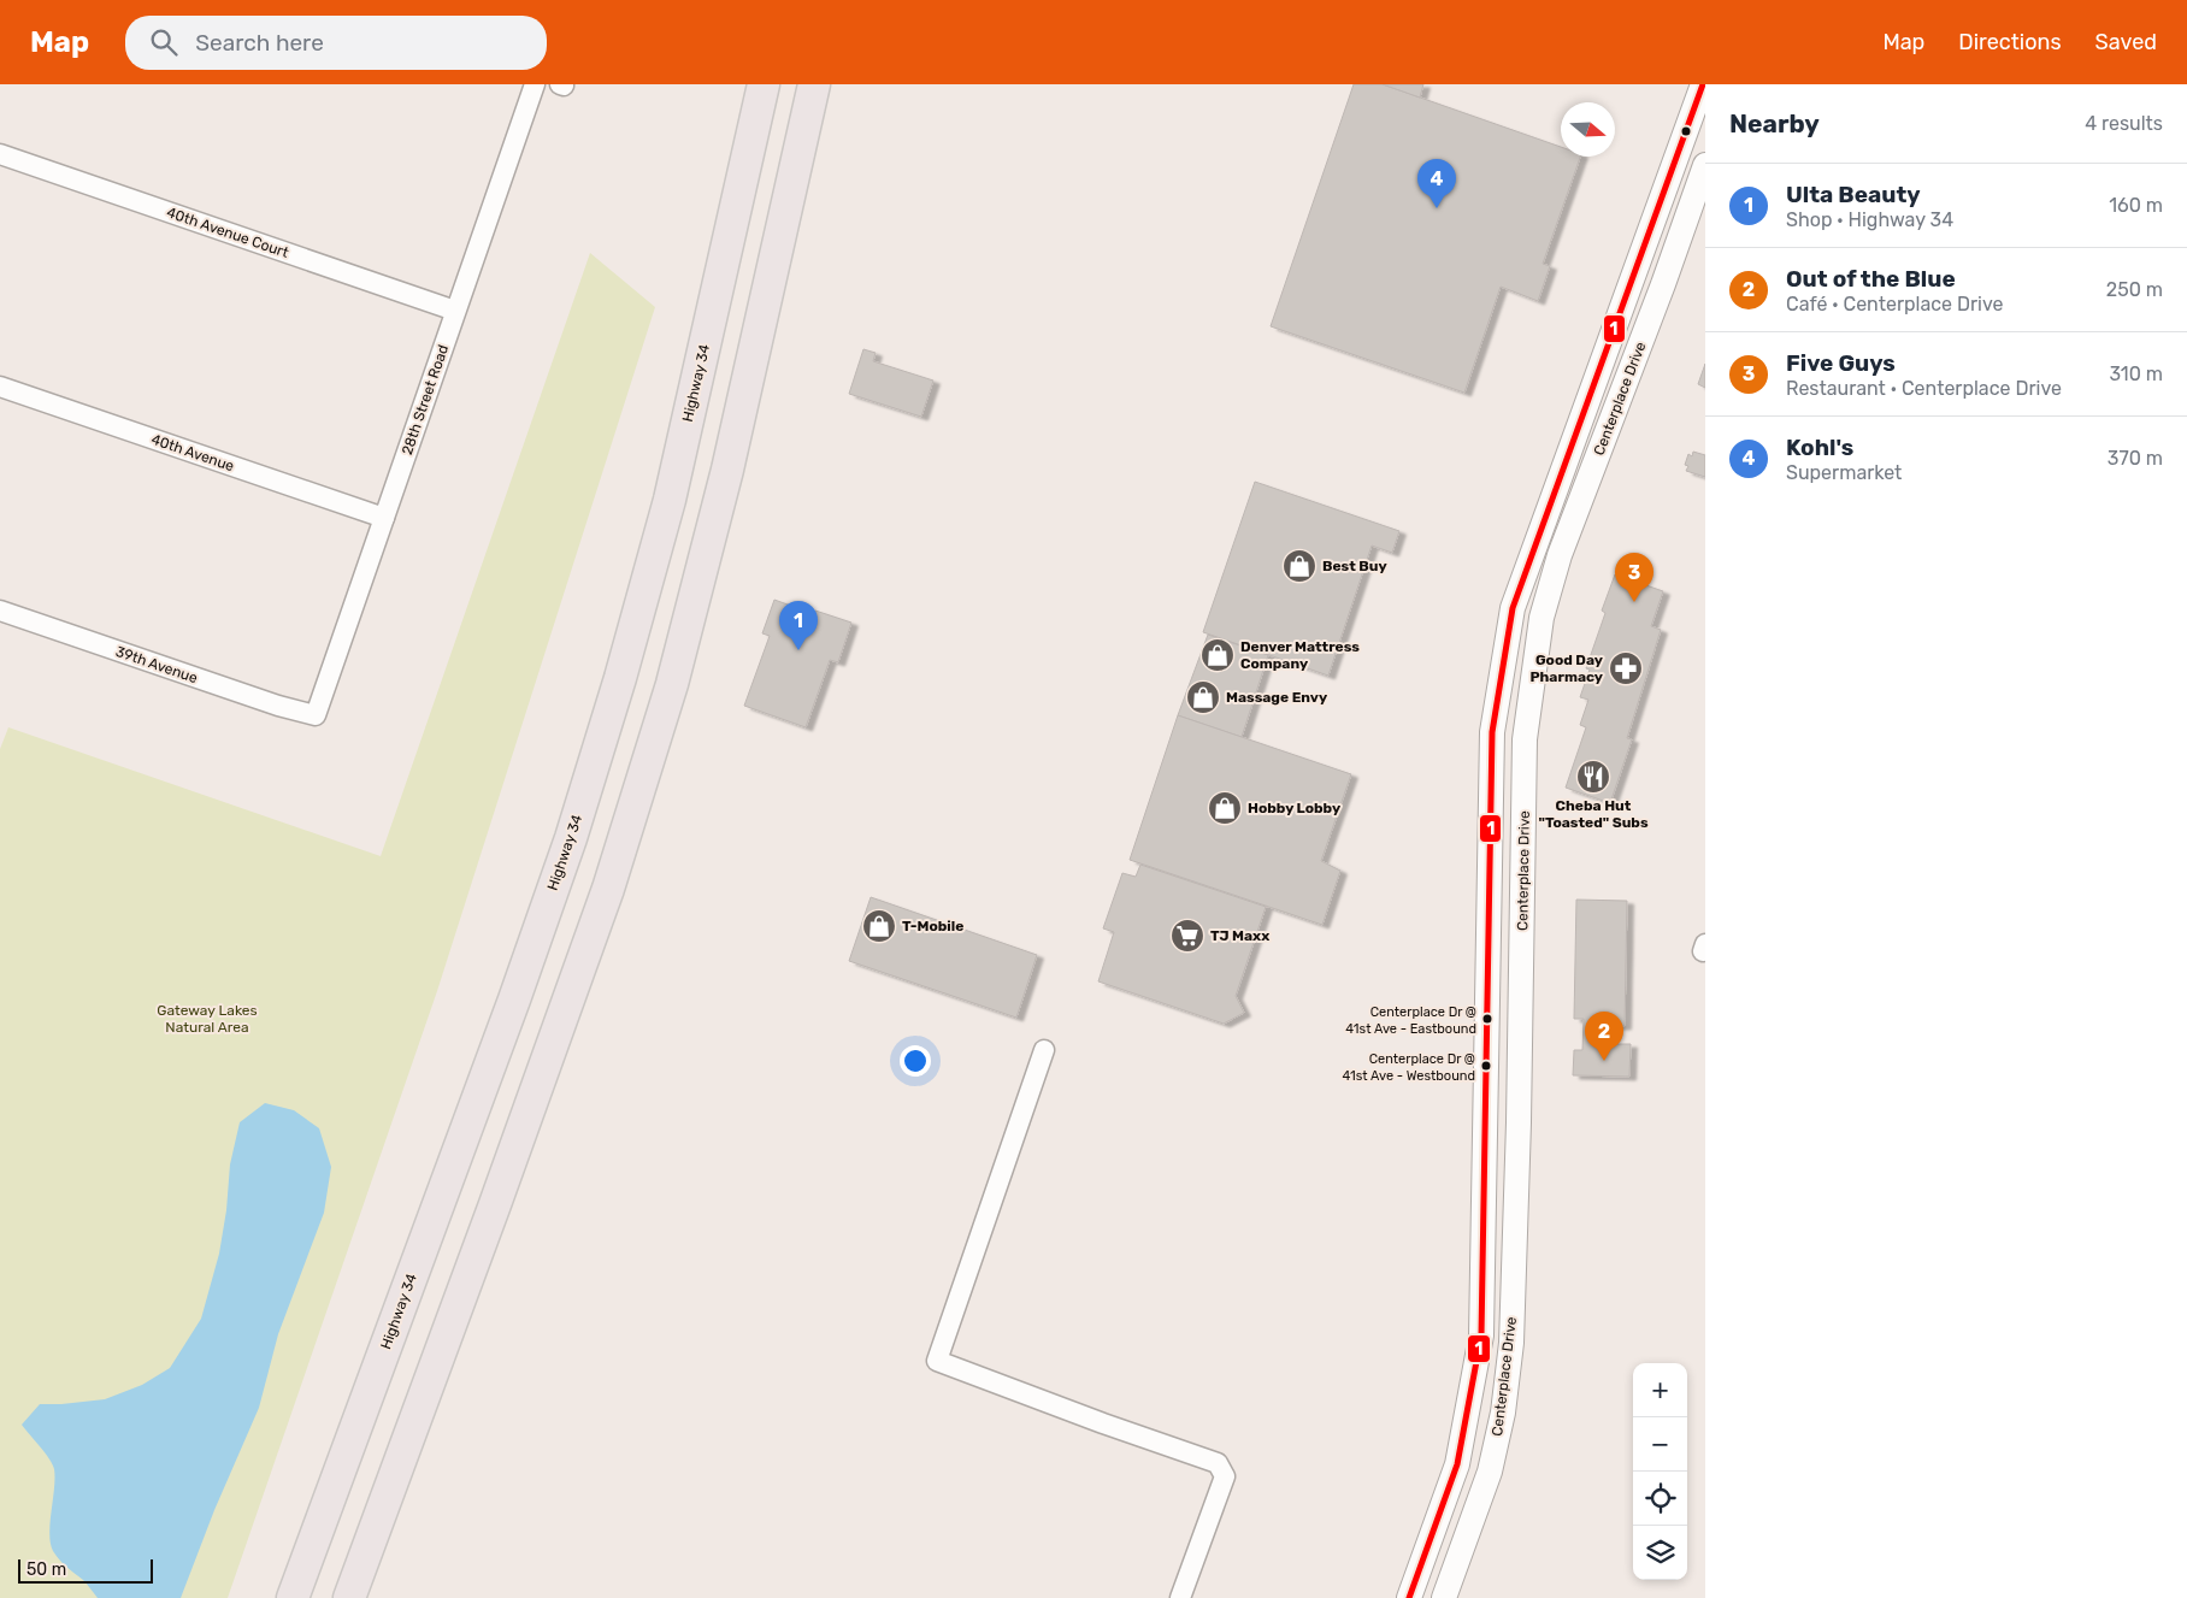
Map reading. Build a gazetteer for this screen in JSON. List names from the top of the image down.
{
  "streets": {
    "highway": ["Highway 34"],
    "street": [
      "40th Avenue Court",
      "Centerplace Drive",
      "28th Street Road",
      "40th Avenue",
      "39th Avenue"
    ]
  },
  "crossings": [
    ["40th Avenue Court", "28th Street Road"],
    ["28th Street Road", "40th Avenue"],
    ["28th Street Road", "39th Avenue"]
  ],
  "parks": ["Gateway Lakes Natural Area"],
  "places": {
    "shop": [
      "Best Buy",
      "Denver Mattress Company",
      "Massage Envy",
      "Hobby Lobby",
      "T-Mobile"
    ],
    "pharmacy": ["Good Day Pharmacy"],
    "restaurant": ["Cheba Hut \"Toasted\" Subs"],
    "supermarket": ["TJ Maxx"],
    "other": ["Centerplace Dr @ 41st Ave - Eastbound", "Centerplace Dr @ 41st Ave - Westbound"]
  },
  "lines": ["transit line 1"],
  "scale_bar": "50 m",
  "north": "right",
  "page": {
    "header": "Map",
    "search": "Search here",
    "nav": ["Map", "Directions", "Saved"],
    "heading": ["Nearby", "4 results"],
    "pins": [
      "4",
      "3",
      "1",
      "2"
    ],
    "list": [
      {
        "mark": "1",
        "name": "Ulta Beauty",
        "note": "Shop · Highway 34",
        "value": "160 m"
      },
      {
        "mark": "2",
        "name": "Out of the Blue",
        "note": "Café · Centerplace Drive",
        "value": "250 m"
      },
      {
        "mark": "3",
        "name": "Five Guys",
        "note": "Restaurant · Centerplace Drive",
        "value": "310 m"
      },
      {
        "mark": "4",
        "name": "Kohl's",
        "note": "Supermarket",
        "value": "370 m"
      }
    ],
    "map_buttons": ["+", "−"],
    "scale": "50 m"
  }
}
